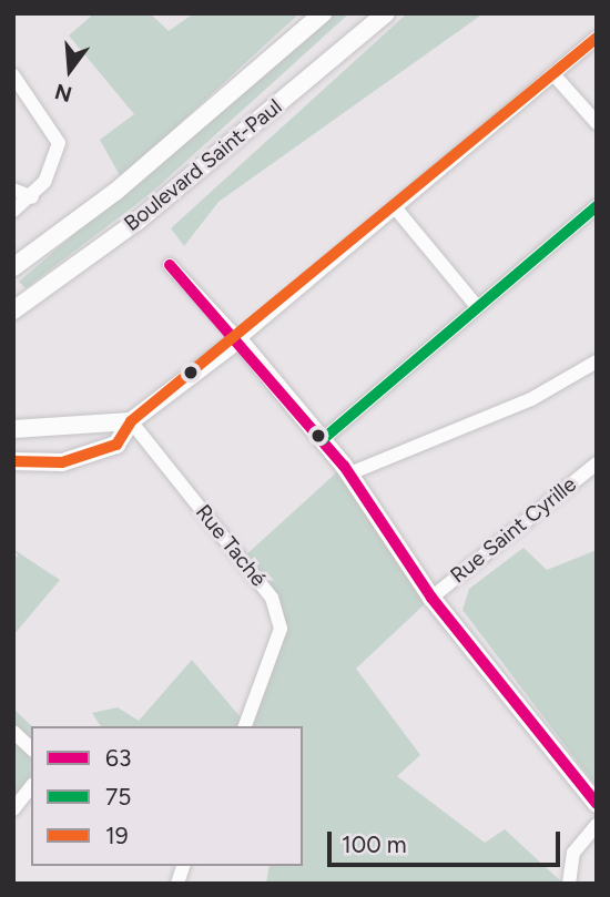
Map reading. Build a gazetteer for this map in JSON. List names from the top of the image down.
{
  "streets": {
    "street": ["Boulevard Saint-Paul", "Rue Saint Cyrille", "Rue Taché"]
  },
  "lines": ["transit line 19", "transit line 75", "transit line 63"],
  "legend": ["63", "75", "19"],
  "scale_bar": "100 m",
  "north": "bottom"
}
